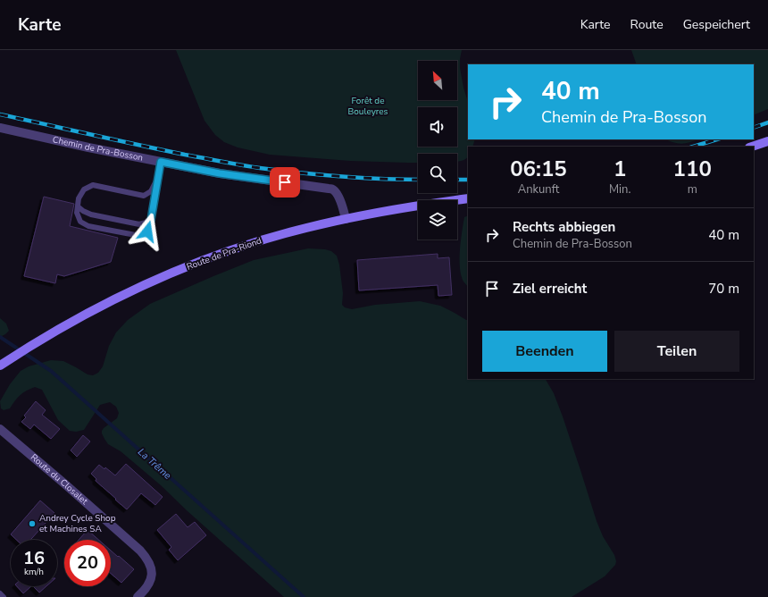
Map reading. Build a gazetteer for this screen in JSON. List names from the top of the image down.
{
  "streets": {
    "main road": ["Route de Pra-Riond"],
    "street": ["Chemin de Pra-Bosson", "Route du Closalet"]
  },
  "crossings": [
    ["Chemin de Pra-Bosson", "Route de Pra-Riond"]
  ],
  "water": ["La Trême"],
  "parks": ["Forêt de Bouleyres"],
  "places": ["Andrey Cycle Shop et Machines SA"],
  "north": "top left",
  "page": {
    "header": "Karte",
    "nav": ["Karte", "Route", "Gespeichert"],
    "turn": ["40 m", "Chemin de Pra-Bosson"],
    "eta": [
      "06:15",
      "Ankunft",
      "1",
      "Min.",
      "110",
      "m"
    ],
    "list": [
      {
        "name": "Rechts abbiegen",
        "note": "Chemin de Pra-Bosson",
        "value": "40 m"
      },
      {
        "name": "Ziel erreicht",
        "value": "70 m"
      }
    ],
    "buttons": ["Beenden", "Teilen"],
    "speed": "16 km/h",
    "limit": "20"
  }
}
